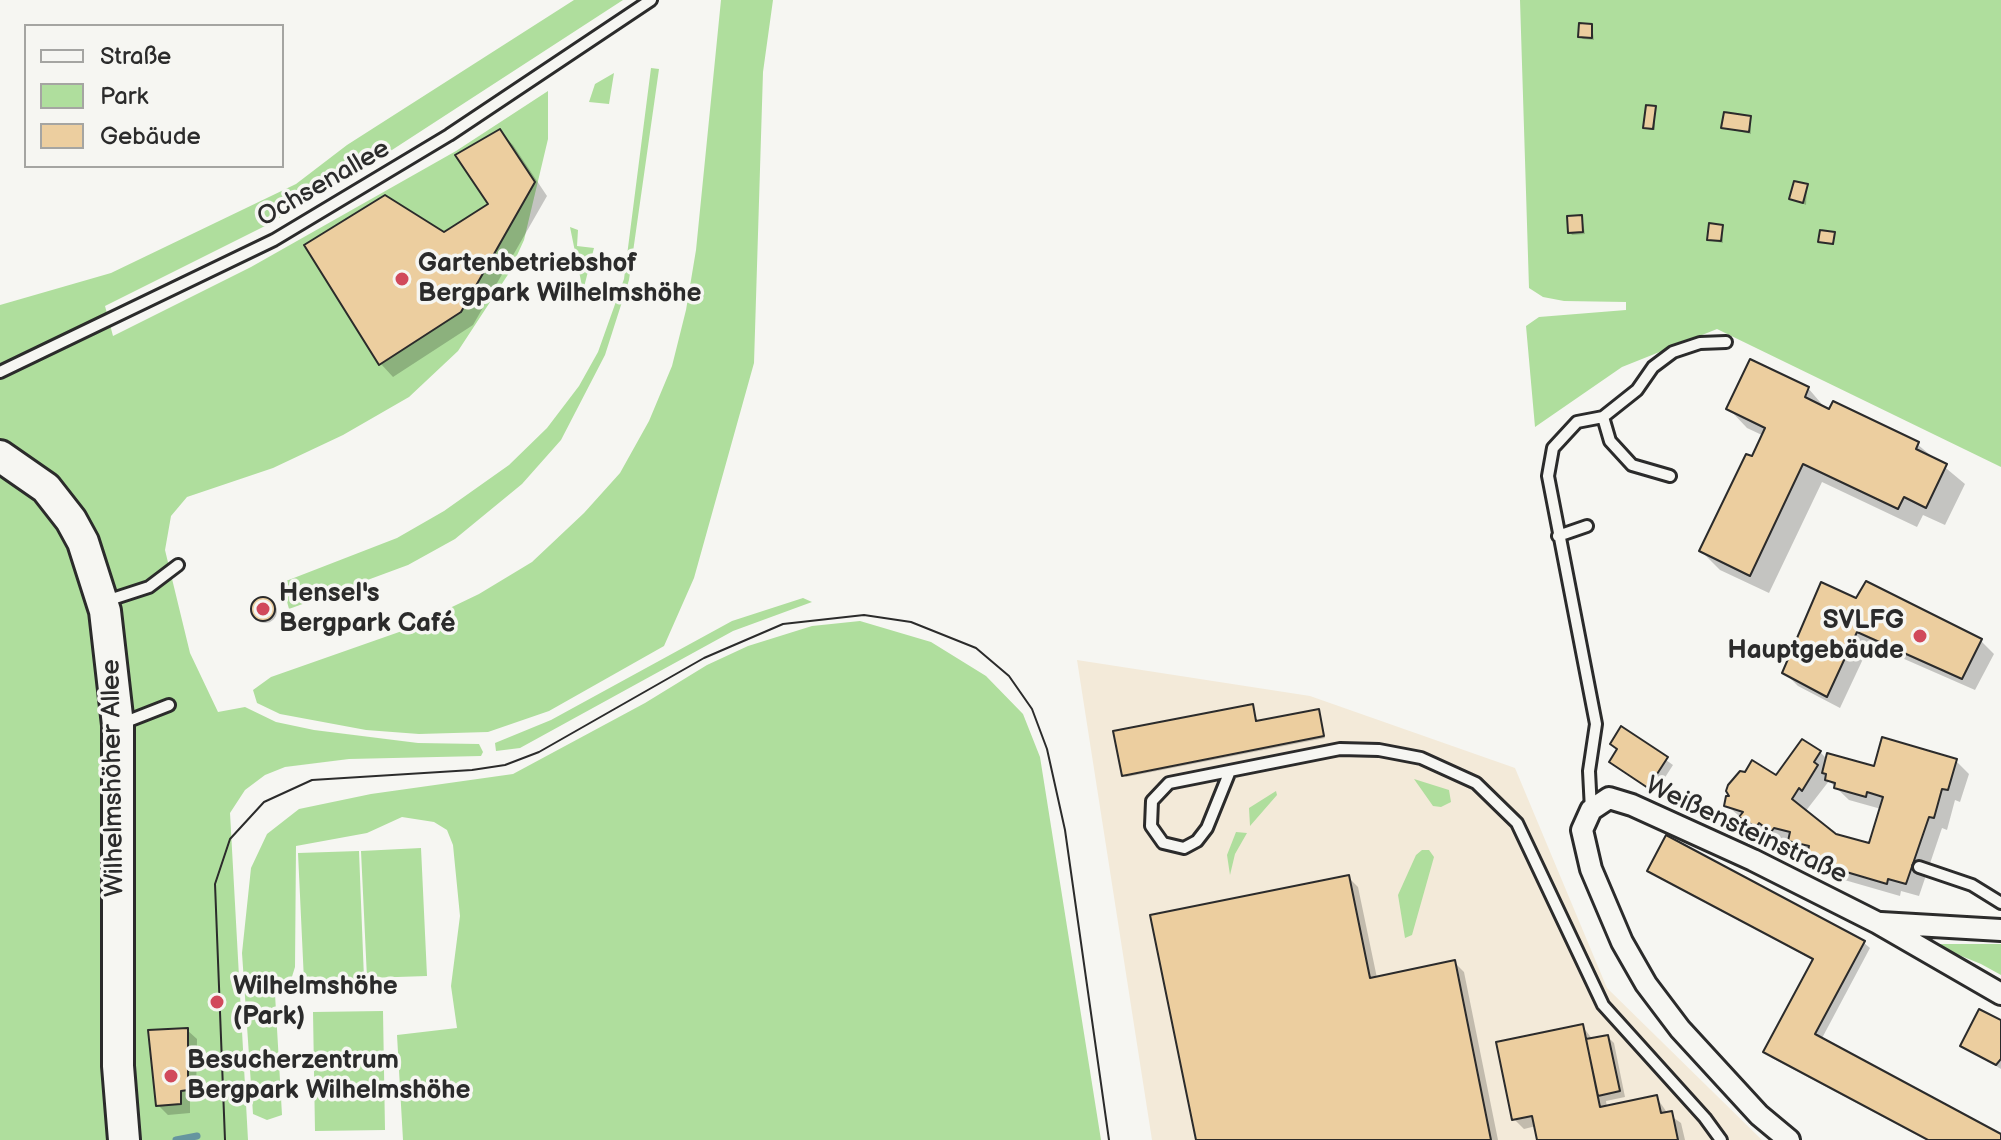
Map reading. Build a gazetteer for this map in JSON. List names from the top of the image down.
{
  "streets": {
    "main road": ["Wilhelmshöher Allee"],
    "street": ["Weißensteinstraße"],
    "lane": ["Ochsenallee"]
  },
  "places": [
    "Gartenbetriebshof Bergpark Wilhelmshöhe",
    "Hensel's Bergpark Café",
    "SVLFG Hauptgebäude",
    "Wilhelmshöhe (Park)",
    "Besucherzentrum Bergpark Wilhelmshöhe"
  ],
  "legend": ["Straße", "Park", "Gebäude"]
}
